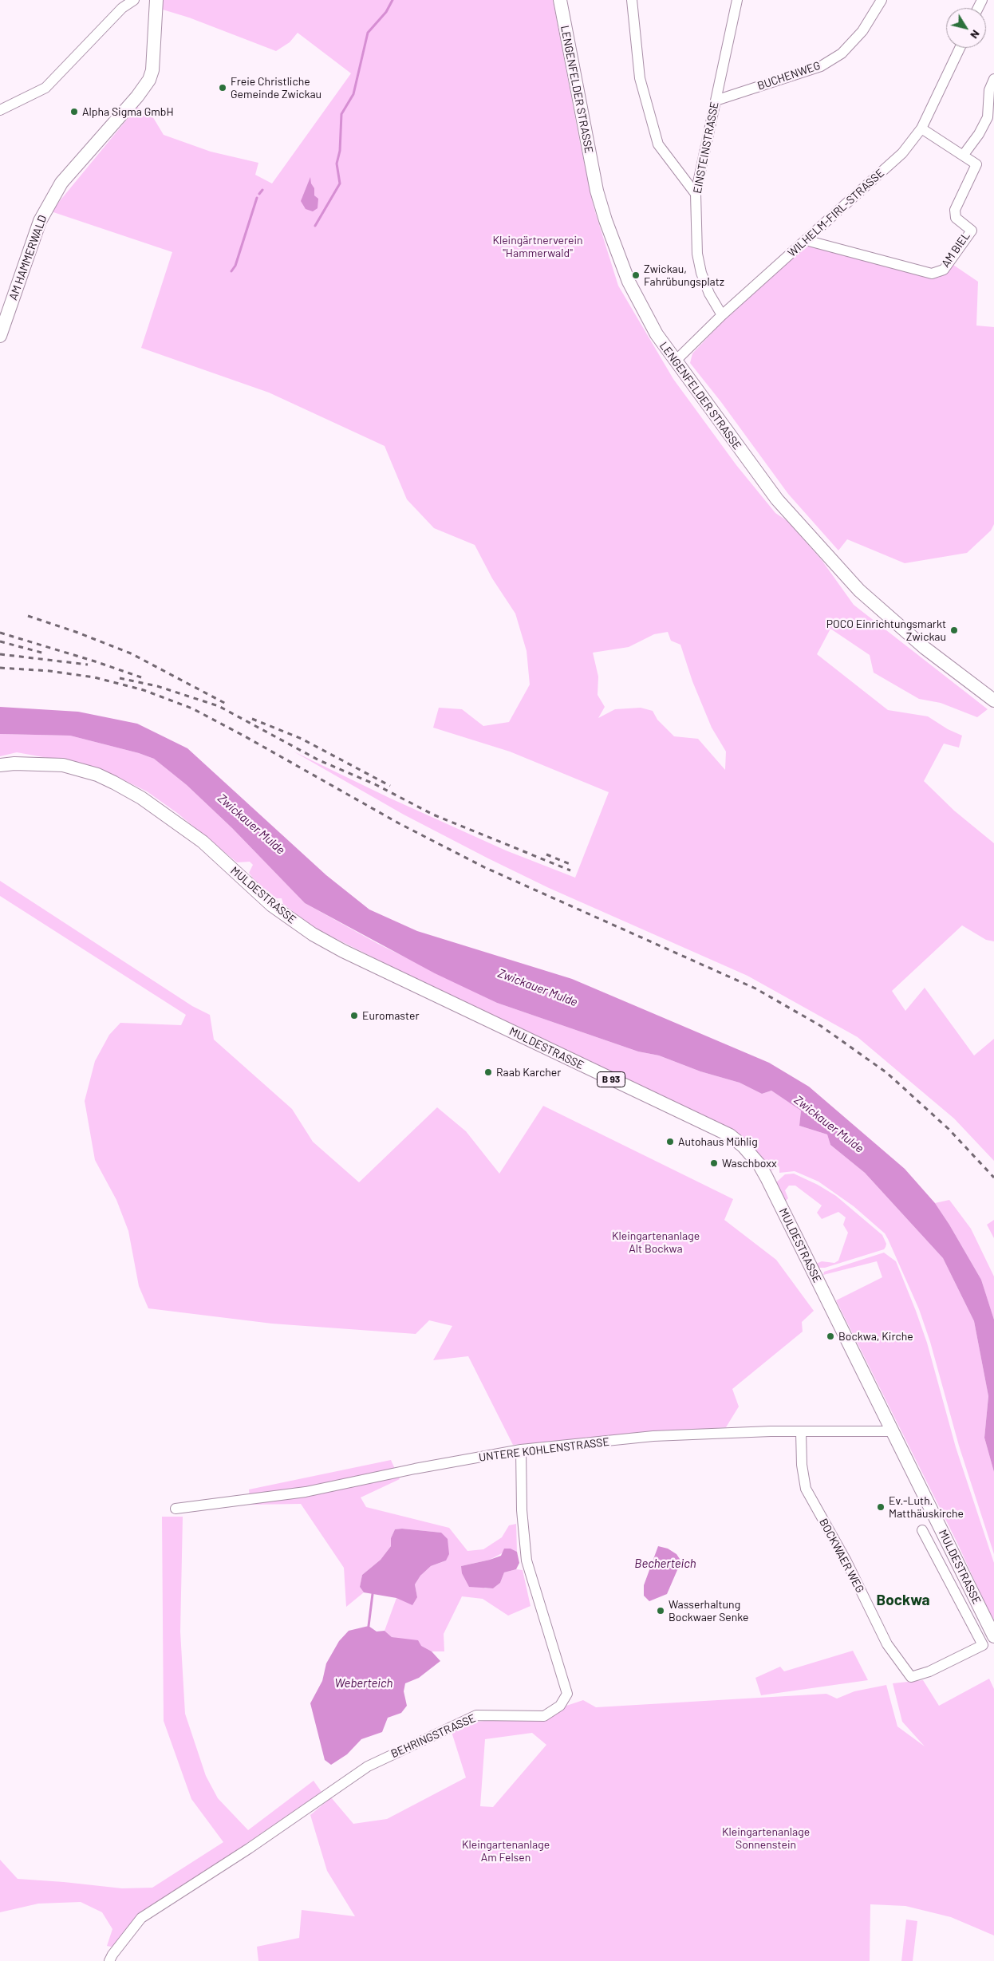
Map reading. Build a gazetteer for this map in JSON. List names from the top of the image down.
{
  "streets": {
    "main road": [
      "LENGENFELDER STRASSE",
      "AM HAMMERWALD",
      "MULDESTRASSE",
      "B 93"
    ],
    "street": [
      "BUCHENWEG",
      "EINSTEINSTRASSE",
      "WILHELM-FIRL-STRASSE",
      "AM BIEL",
      "UNTERE KOHLENSTRASSE",
      "BOCKWAER WEG",
      "BEHRINGSTRASSE"
    ]
  },
  "crossings": [
    ["BUCHENWEG", "EINSTEINSTRASSE"],
    ["LENGENFELDER STRASSE", "WILHELM-FIRL-STRASSE"],
    ["EINSTEINSTRASSE", "WILHELM-FIRL-STRASSE"],
    ["WILHELM-FIRL-STRASSE", "AM BIEL"],
    ["MULDESTRASSE", "UNTERE KOHLENSTRASSE"],
    ["UNTERE KOHLENSTRASSE", "BOCKWAER WEG"],
    ["UNTERE KOHLENSTRASSE", "BEHRINGSTRASSE"]
  ],
  "districts": ["Bockwa"],
  "water": ["Zwickauer Mulde", "Becherteich", "Weberteich"],
  "parks": [
    "Kleingärtnerverein \"Hammerwald\"",
    "Kleingartenanlage Alt Bockwa",
    "Kleingartenanlage Sonnenstein",
    "Kleingartenanlage Am Felsen"
  ],
  "places": [
    "Freie Christliche Gemeinde Zwickau",
    "Alpha Sigma GmbH",
    "Zwickau, Fahrübungsplatz",
    "POCO Einrichtungsmarkt Zwickau",
    "Euromaster",
    "Raab Karcher",
    "Autohaus Mühlig",
    "Waschboxx",
    "Bockwa, Kirche",
    "Ev.-Luth. Matthäuskirche",
    "Wasserhaltung Bockwaer Senke"
  ],
  "north": "bottom right"
}
